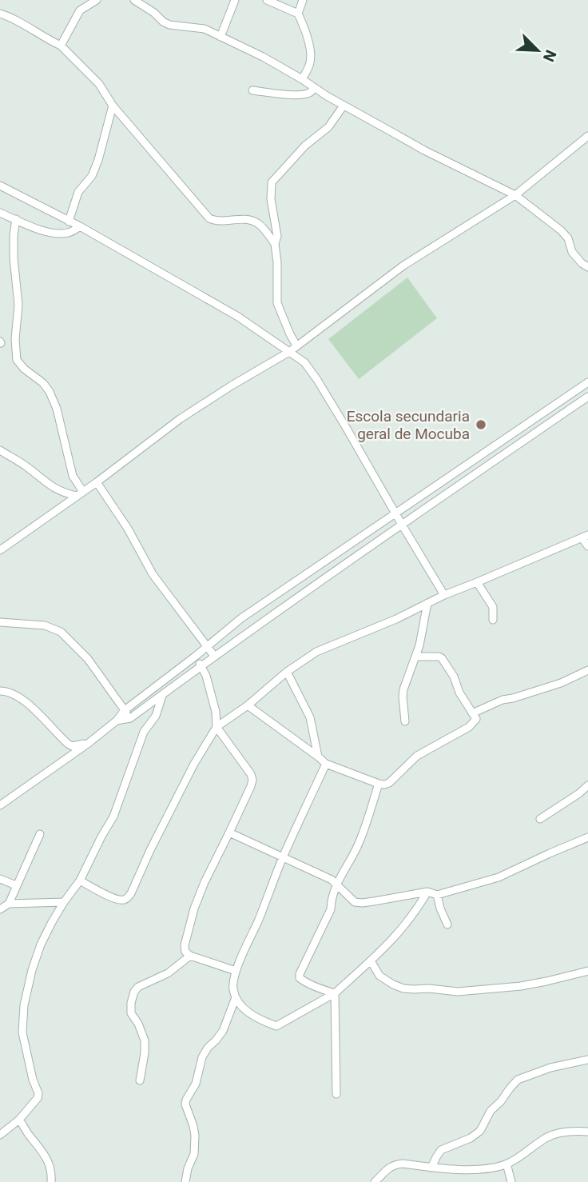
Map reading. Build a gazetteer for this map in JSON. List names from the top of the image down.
{
  "places": ["Escola secundaria geral de Mocuba"],
  "north": "bottom right"
}
